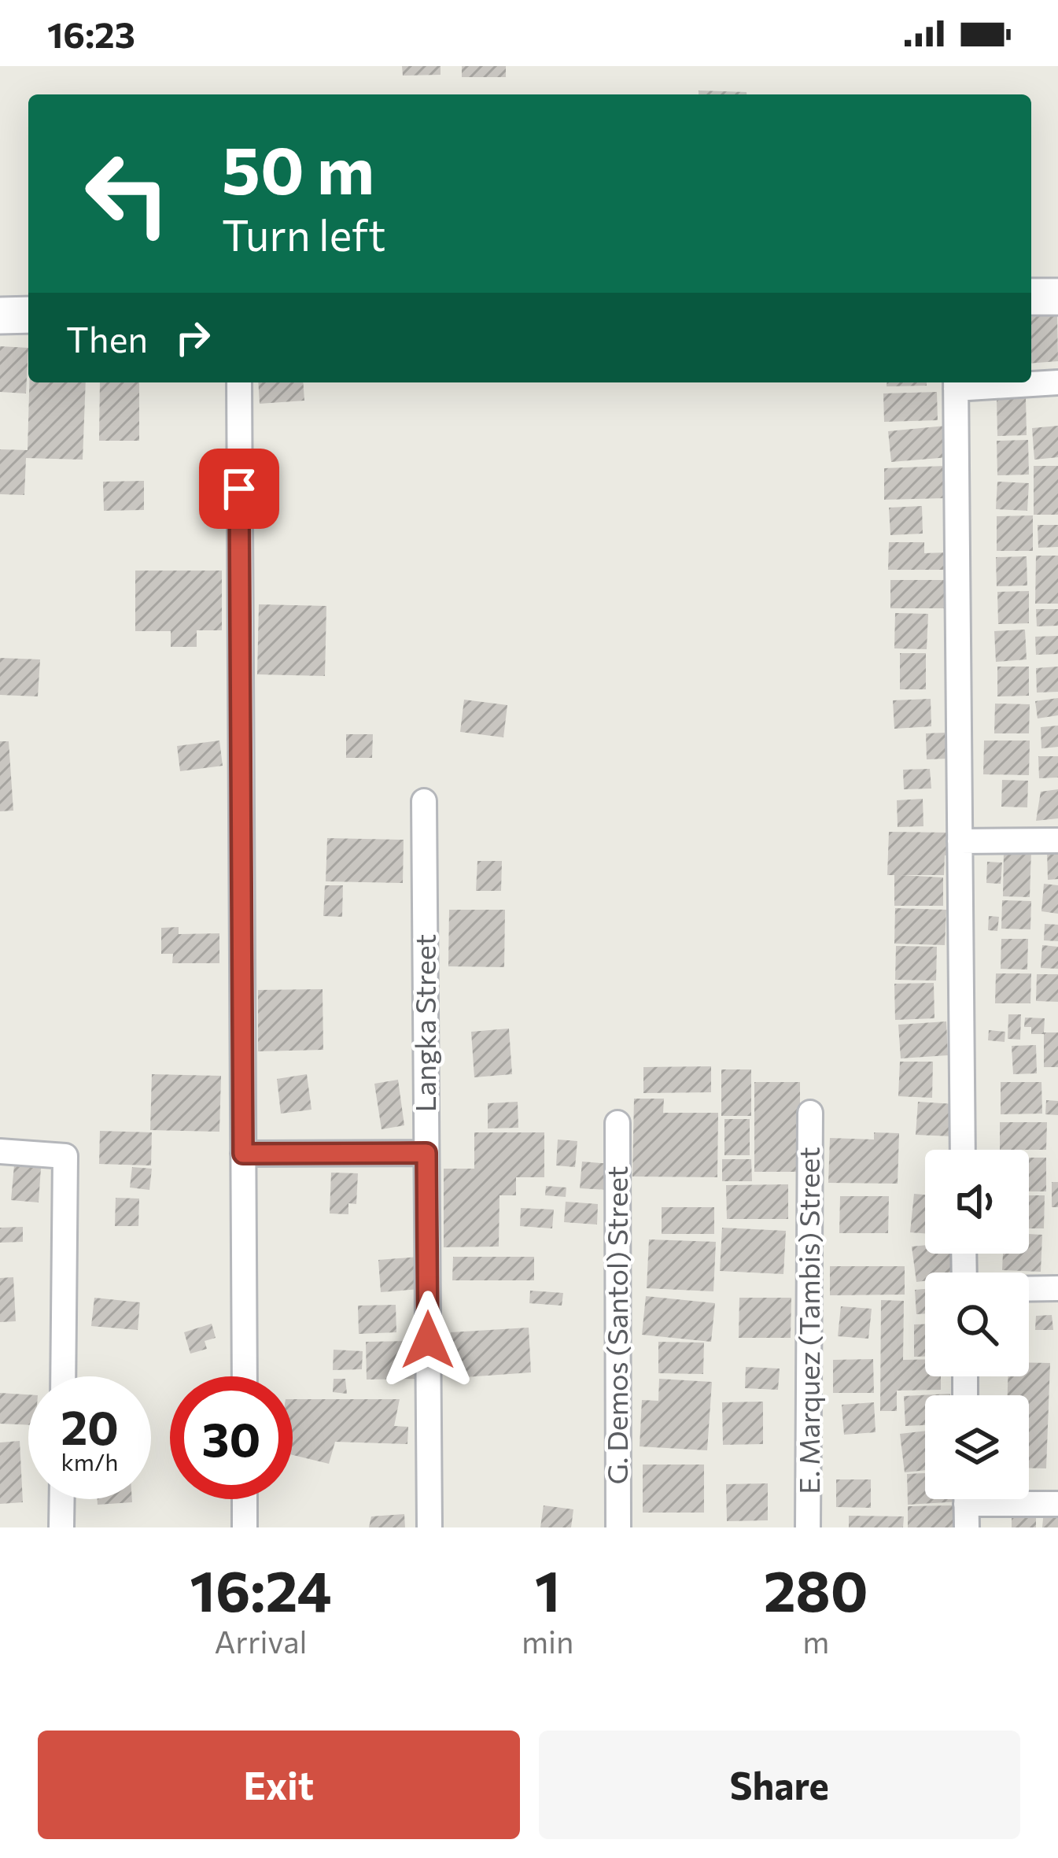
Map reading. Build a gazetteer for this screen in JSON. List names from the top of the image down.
{
  "streets": {
    "street": ["Langka Street", "E. Marquez (Tambis) Street", "G. Demos (Santol) Street"]
  },
  "page": {
    "status": "16:23",
    "turn": ["50 m", "Turn left"],
    "then": "Then",
    "speed": "20 km/h",
    "limit": "30",
    "eta": [
      "16:24",
      "Arrival",
      "1",
      "min",
      "280",
      "m"
    ],
    "buttons": ["Exit", "Share"]
  }
}
